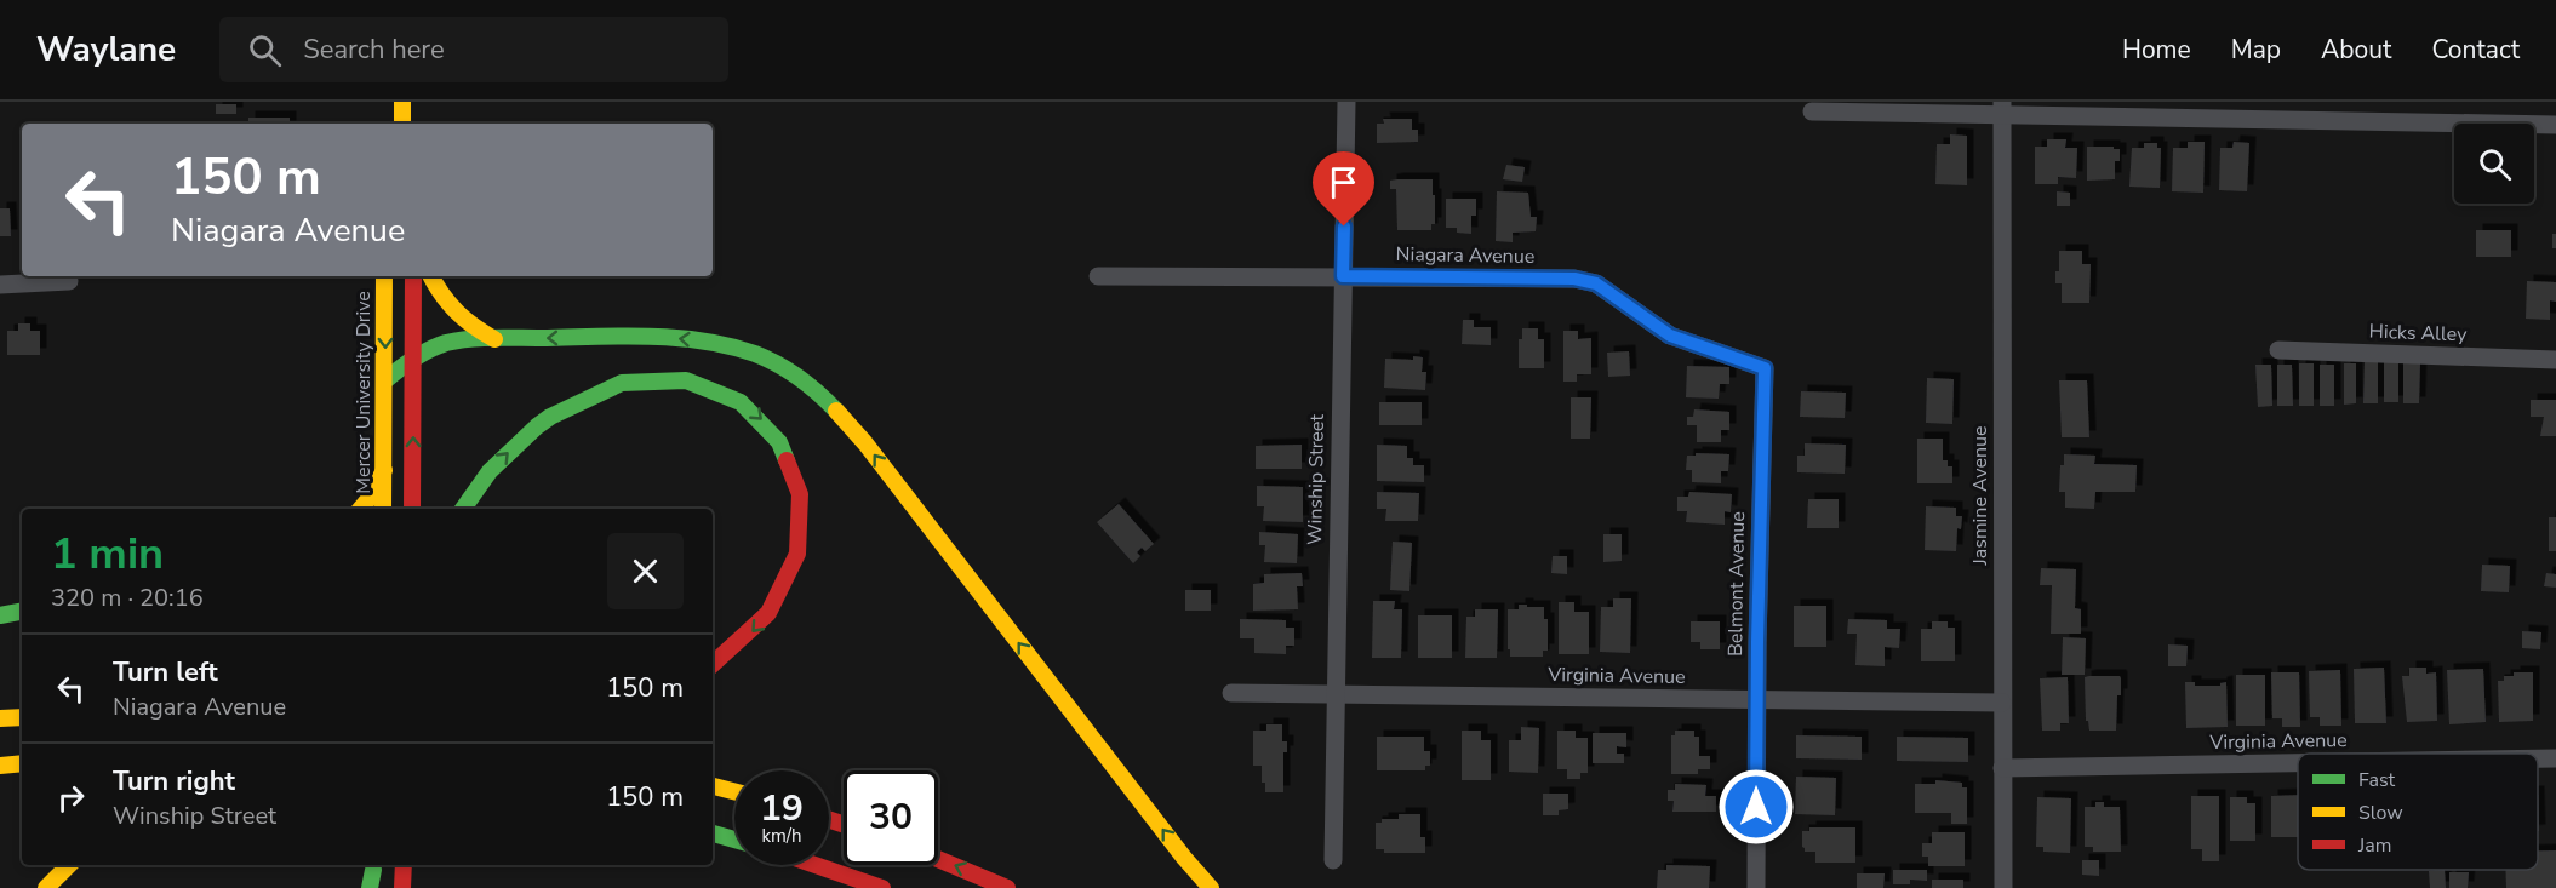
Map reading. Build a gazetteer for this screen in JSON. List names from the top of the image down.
{
  "streets": {
    "main road": ["Mercer University Drive"],
    "street": [
      "Niagara Avenue",
      "Hicks Alley",
      "Winship Street",
      "Jasmine Avenue",
      "Belmont Avenue",
      "Virginia Avenue"
    ]
  },
  "crossings": [
    ["Niagara Avenue", "Winship Street"],
    ["Niagara Avenue", "Belmont Avenue"],
    ["Winship Street", "Virginia Avenue"],
    ["Jasmine Avenue", "Virginia Avenue"],
    ["Belmont Avenue", "Virginia Avenue"]
  ],
  "legend": ["Fast", "Slow", "Jam"],
  "page": {
    "header": "Waylane",
    "search": "Search here",
    "nav": [
      "Home",
      "Map",
      "About",
      "Contact"
    ],
    "turn": ["150 m", "Niagara Avenue"],
    "heading": ["1 min", "320 m · 20:16"],
    "list": [
      {
        "name": "Turn left",
        "note": "Niagara Avenue",
        "value": "150 m"
      },
      {
        "name": "Turn right",
        "note": "Winship Street",
        "value": "150 m"
      }
    ],
    "speed": "19 km/h",
    "limit": "30"
  }
}
